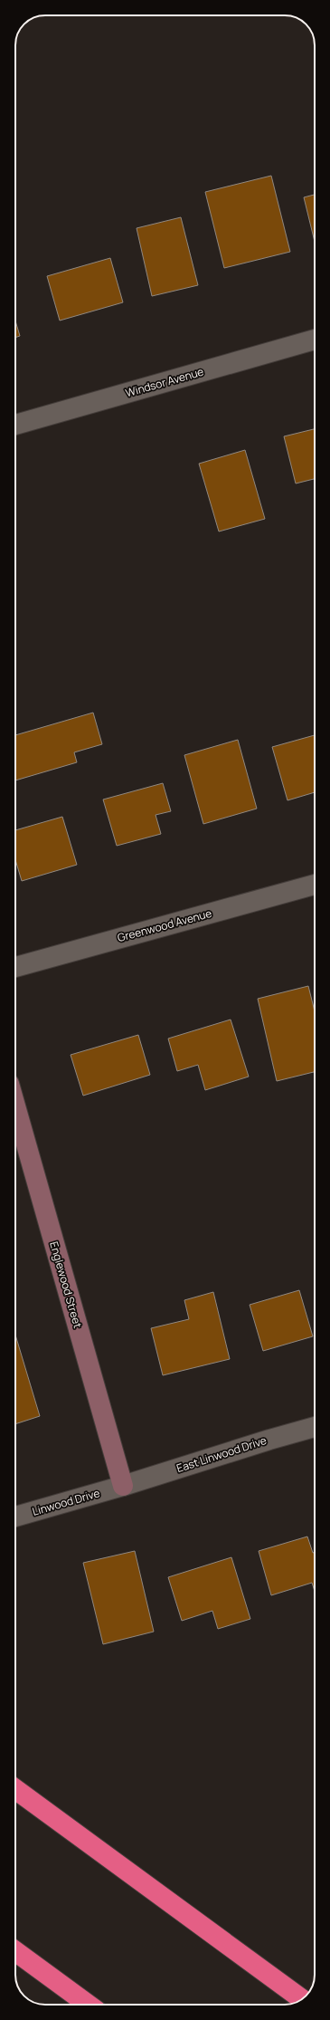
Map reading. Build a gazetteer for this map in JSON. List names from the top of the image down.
{
  "streets": {
    "street": [
      "Windsor Avenue",
      "Greenwood Avenue",
      "Englewood Street",
      "East Linwood Drive",
      "Linwood Drive"
    ]
  },
  "crossings": [
    ["Englewood Street", "East Linwood Drive"],
    ["Englewood Street", "Linwood Drive"],
    ["East Linwood Drive", "Linwood Drive"]
  ]
}
